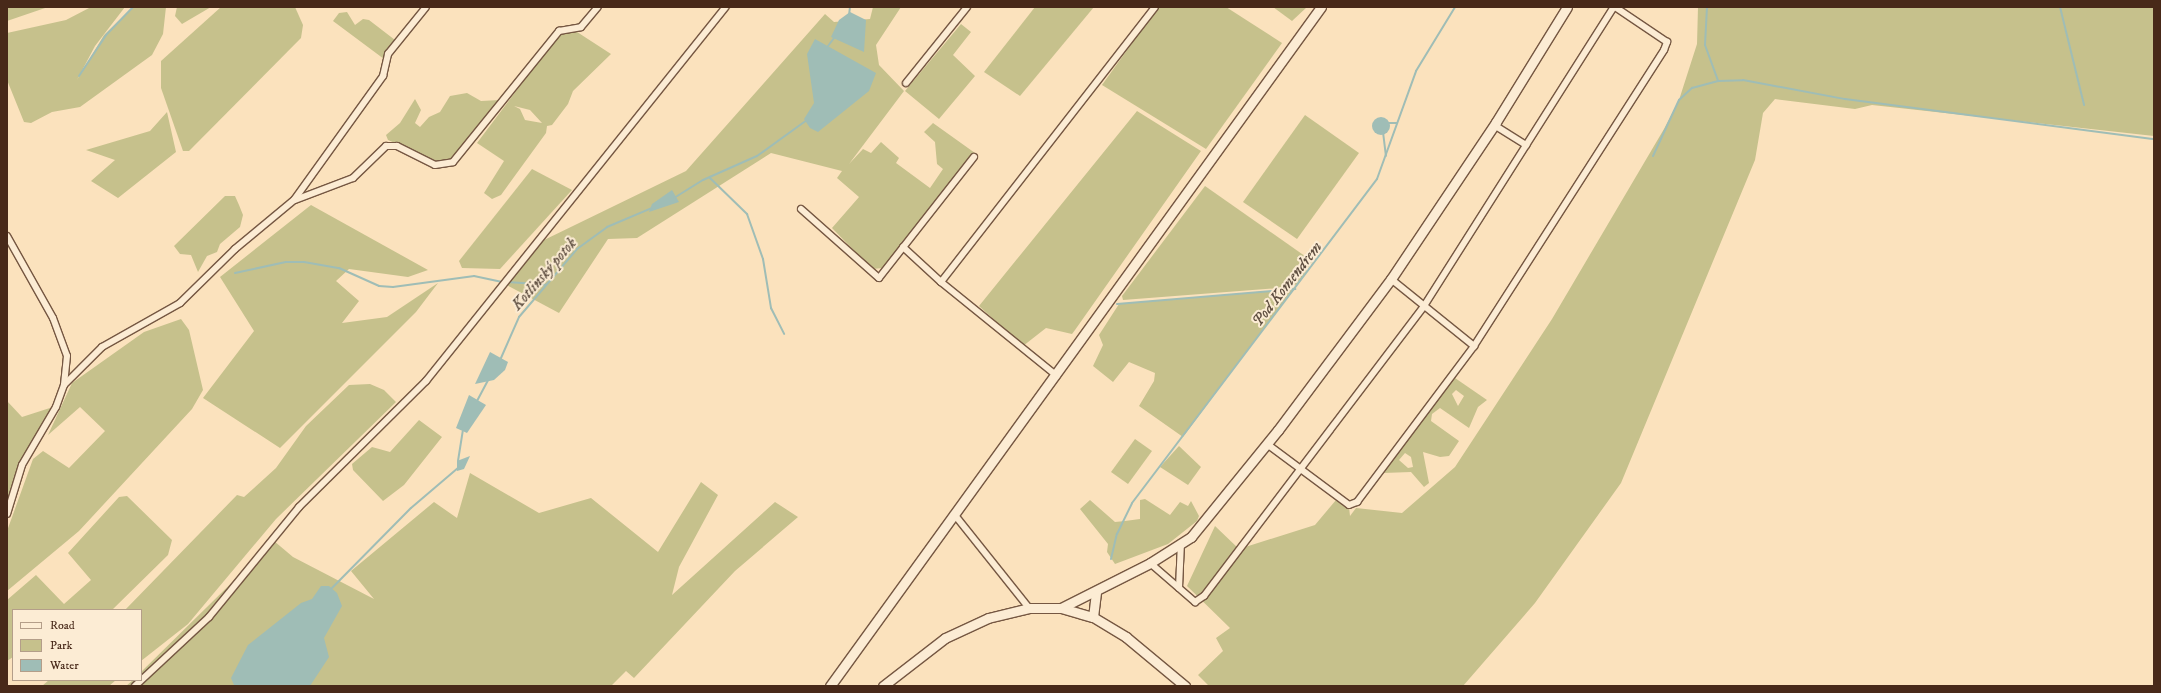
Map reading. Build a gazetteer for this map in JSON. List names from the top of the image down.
{
  "water": ["Kotlinský potok", "Pod Komendrem"],
  "legend": ["Road", "Park", "Water"]
}
